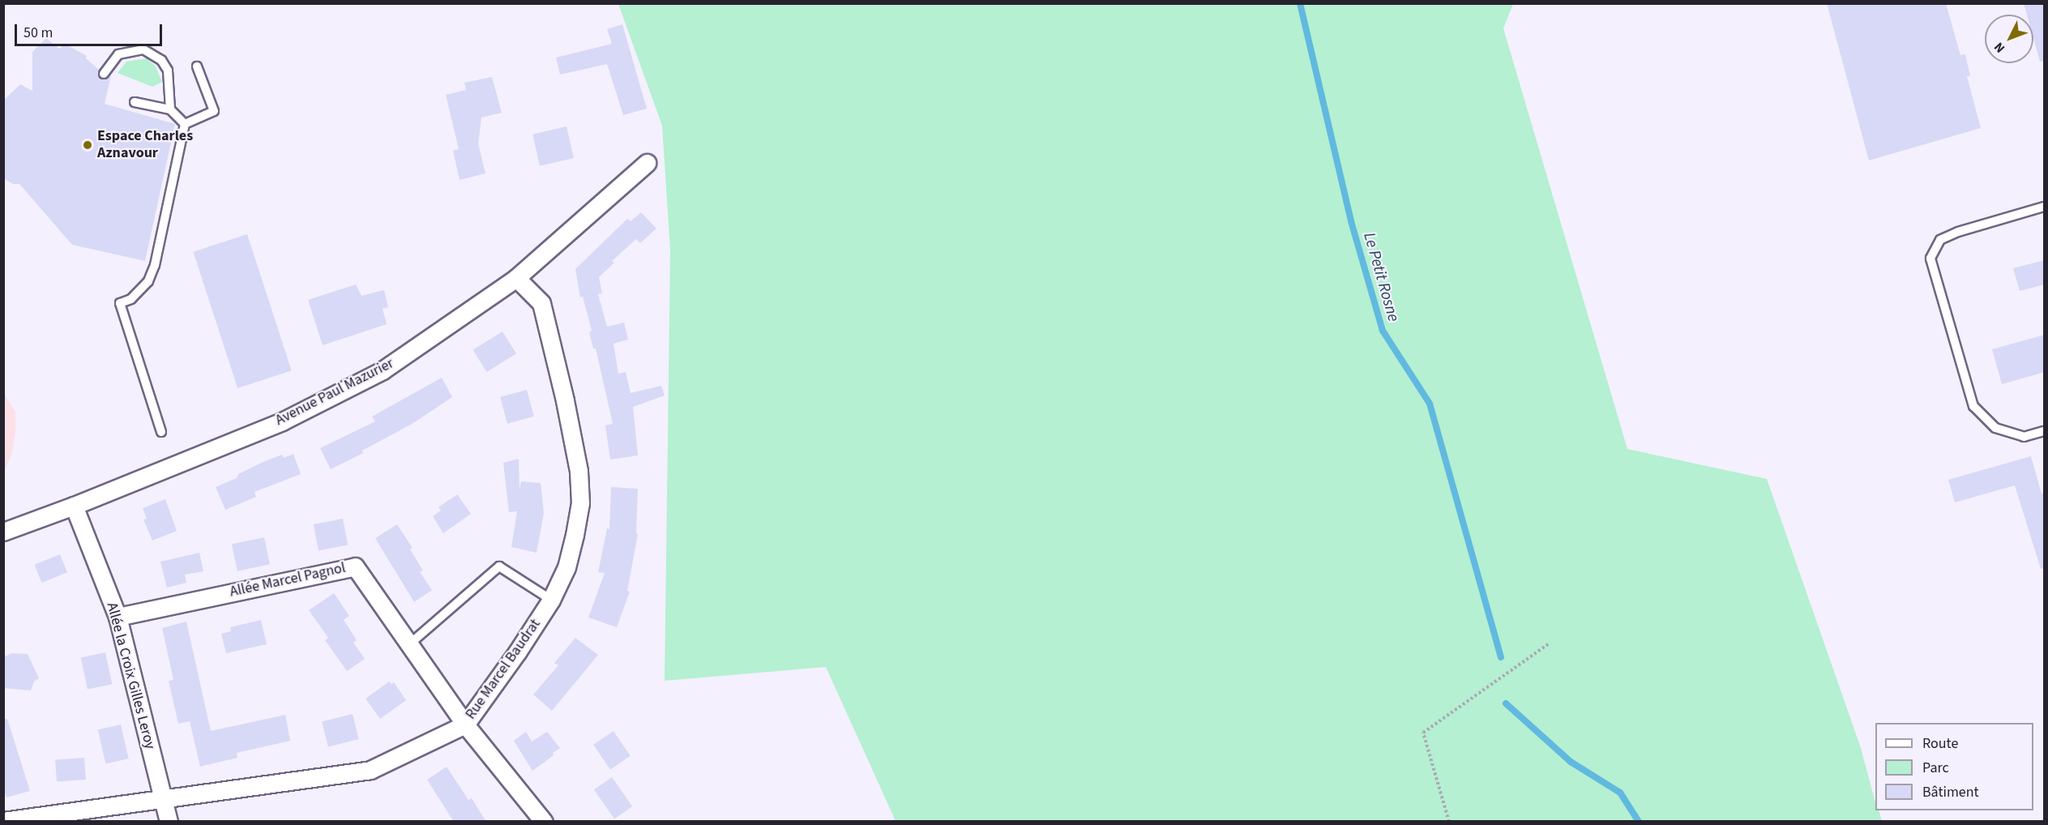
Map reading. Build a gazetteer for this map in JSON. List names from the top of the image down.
{
  "streets": {
    "street": [
      "Avenue Paul Mazurier",
      "Allée Marcel Pagnol",
      "Rue Marcel Baudrat",
      "Allée la Croix Gilles Leroy"
    ]
  },
  "crossings": [
    ["Avenue Paul Mazurier", "Rue Marcel Baudrat"],
    ["Avenue Paul Mazurier", "Allée la Croix Gilles Leroy"],
    ["Allée Marcel Pagnol", "Rue Marcel Baudrat"],
    ["Allée Marcel Pagnol", "Allée la Croix Gilles Leroy"],
    ["Rue Marcel Baudrat", "Allée la Croix Gilles Leroy"]
  ],
  "water": ["Le Petit Rosne"],
  "places": ["Espace Charles Aznavour"],
  "legend": ["Route", "Parc", "Bâtiment"],
  "scale_bar": "50 m",
  "north": "bottom left"
}
